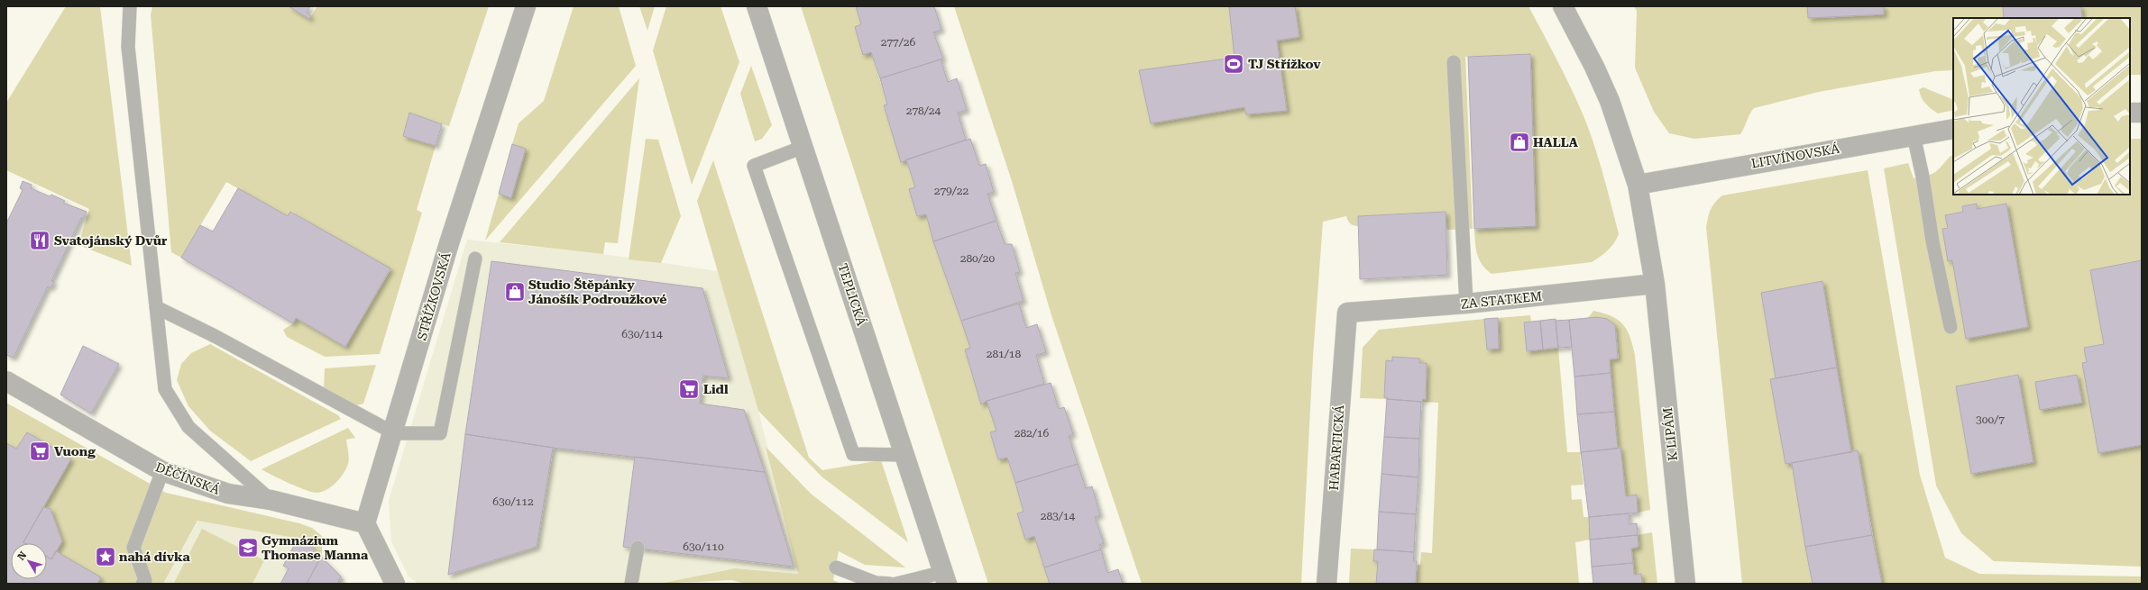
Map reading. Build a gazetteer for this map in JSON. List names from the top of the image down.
{
  "streets": {
    "street": [
      "LITVÍNOVSKÁ",
      "TEPLICKÁ",
      "STŘÍŽKOVSKÁ",
      "ZA STATKEM",
      "K LIPÁM",
      "HABARTICKÁ",
      "DĚČÍNSKÁ"
    ]
  },
  "crossings": [
    ["STŘÍŽKOVSKÁ", "DĚČÍNSKÁ"],
    ["ZA STATKEM", "K LIPÁM"],
    ["ZA STATKEM", "HABARTICKÁ"]
  ],
  "places": {
    "sports": ["TJ Střížkov"],
    "shop": ["HALLA", "Studio Štěpánky Jánošík Podroužkové"],
    "restaurant": ["Svatojánský Dvůr"],
    "supermarket": ["Lidl", "Vuong"],
    "school or university": ["Gymnázium Thomase Manna"],
    "place": ["nahá dívka"]
  },
  "house_numbers": [
    "277/26",
    "278/24",
    "279/22",
    "280/20",
    "630/114",
    "281/18",
    "300/7",
    "282/16",
    "630/112",
    "283/14",
    "630/110"
  ],
  "north": "top left"
}
